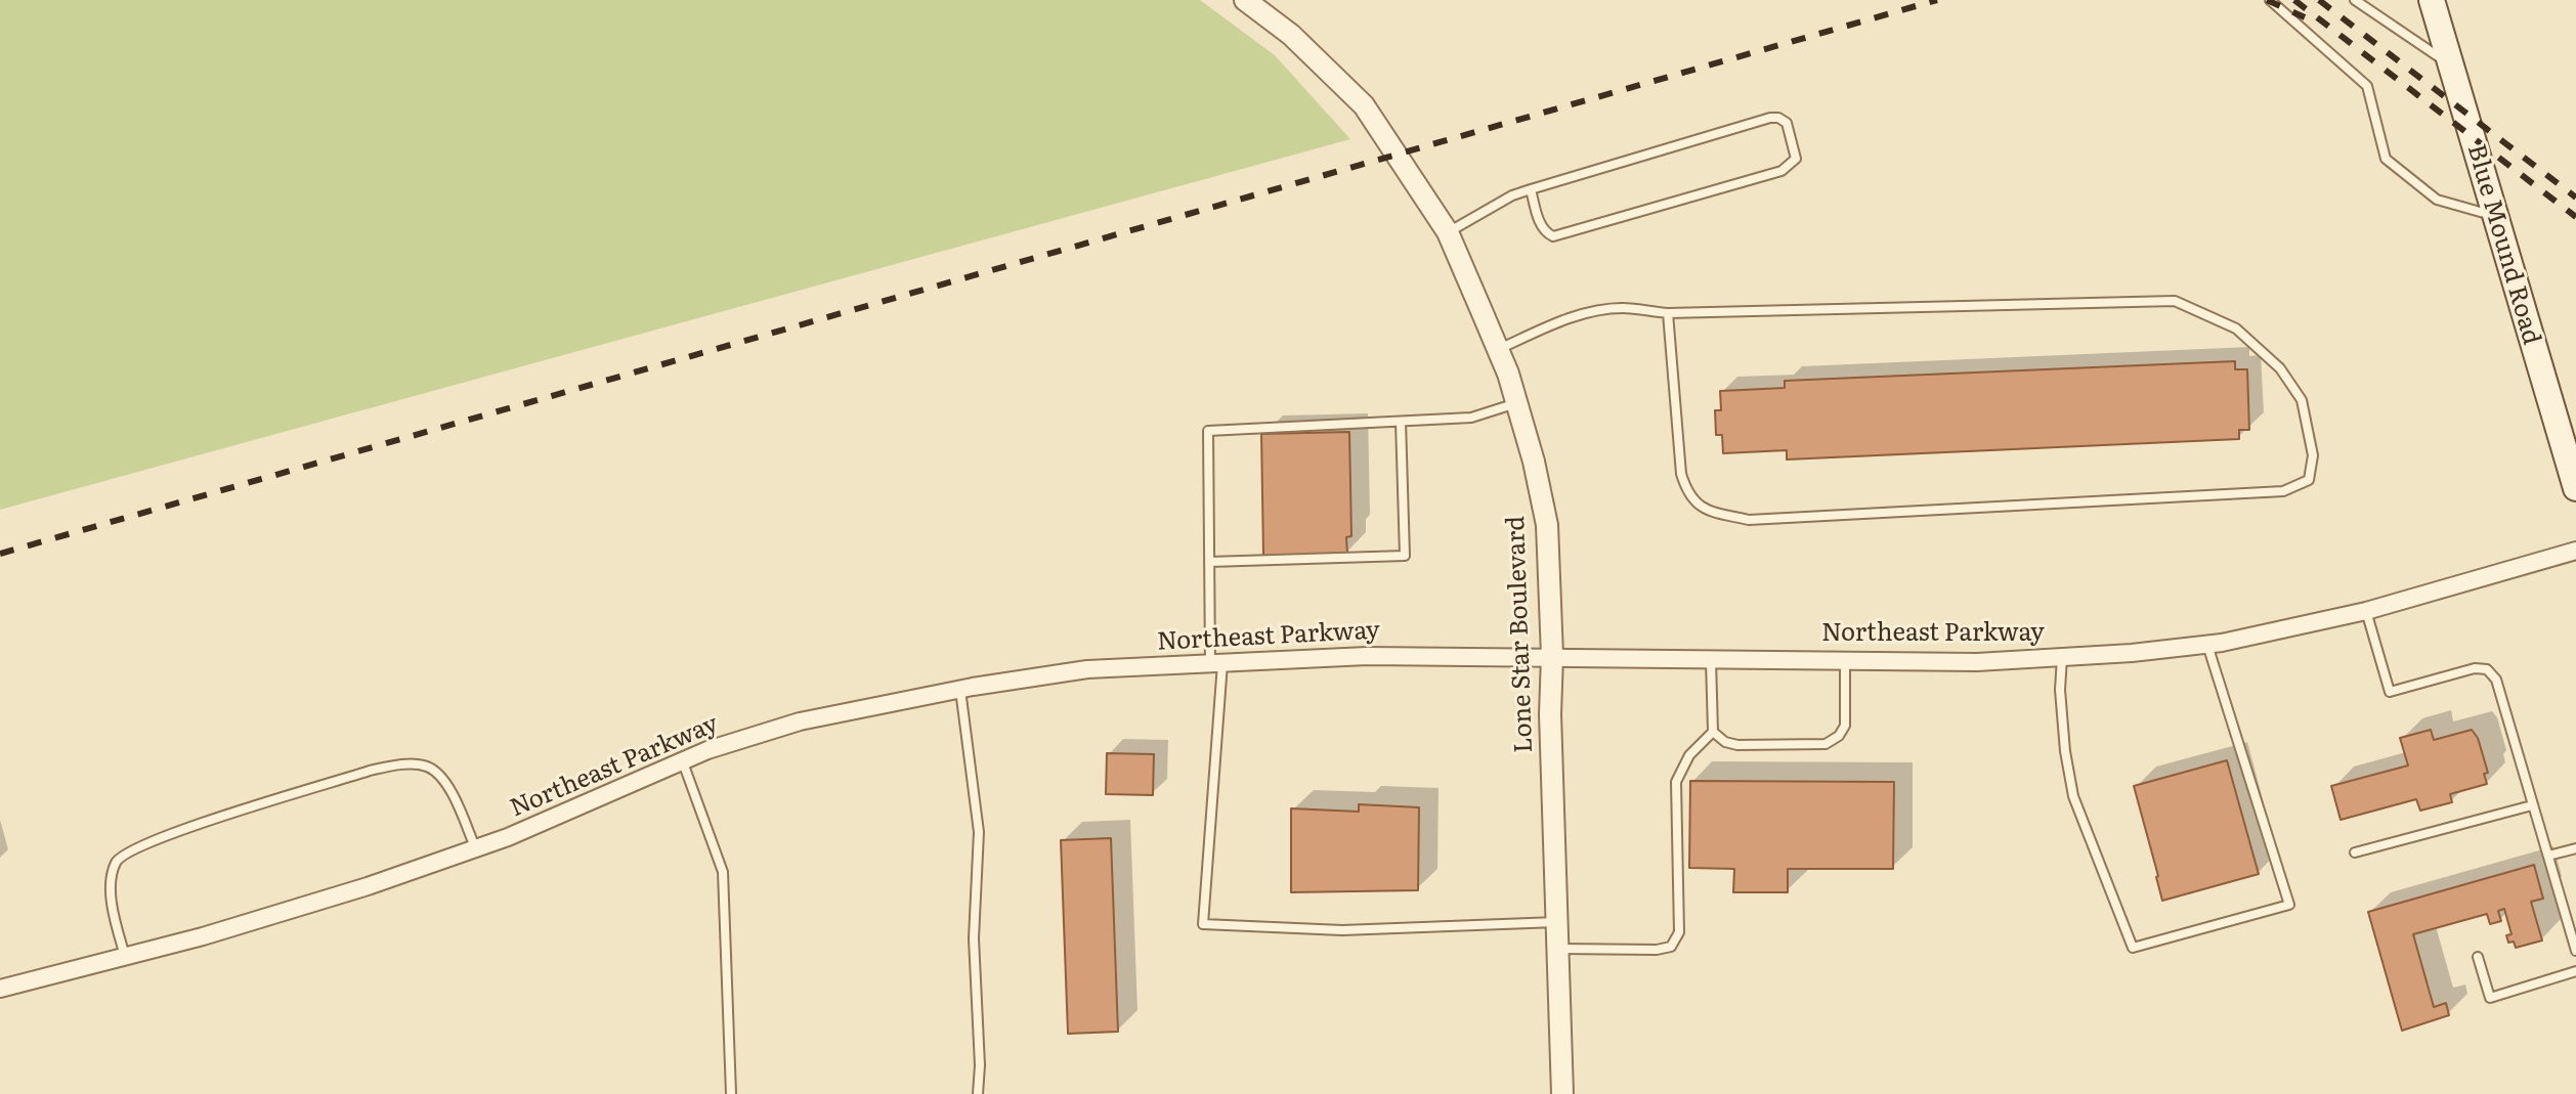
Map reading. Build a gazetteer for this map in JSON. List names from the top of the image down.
{
  "streets": {
    "main road": ["Blue Mound Road"],
    "street": ["Northeast Parkway", "Lone Star Boulevard"]
  },
  "crossings": [
    ["Northeast Parkway", "Lone Star Boulevard"]
  ]
}
